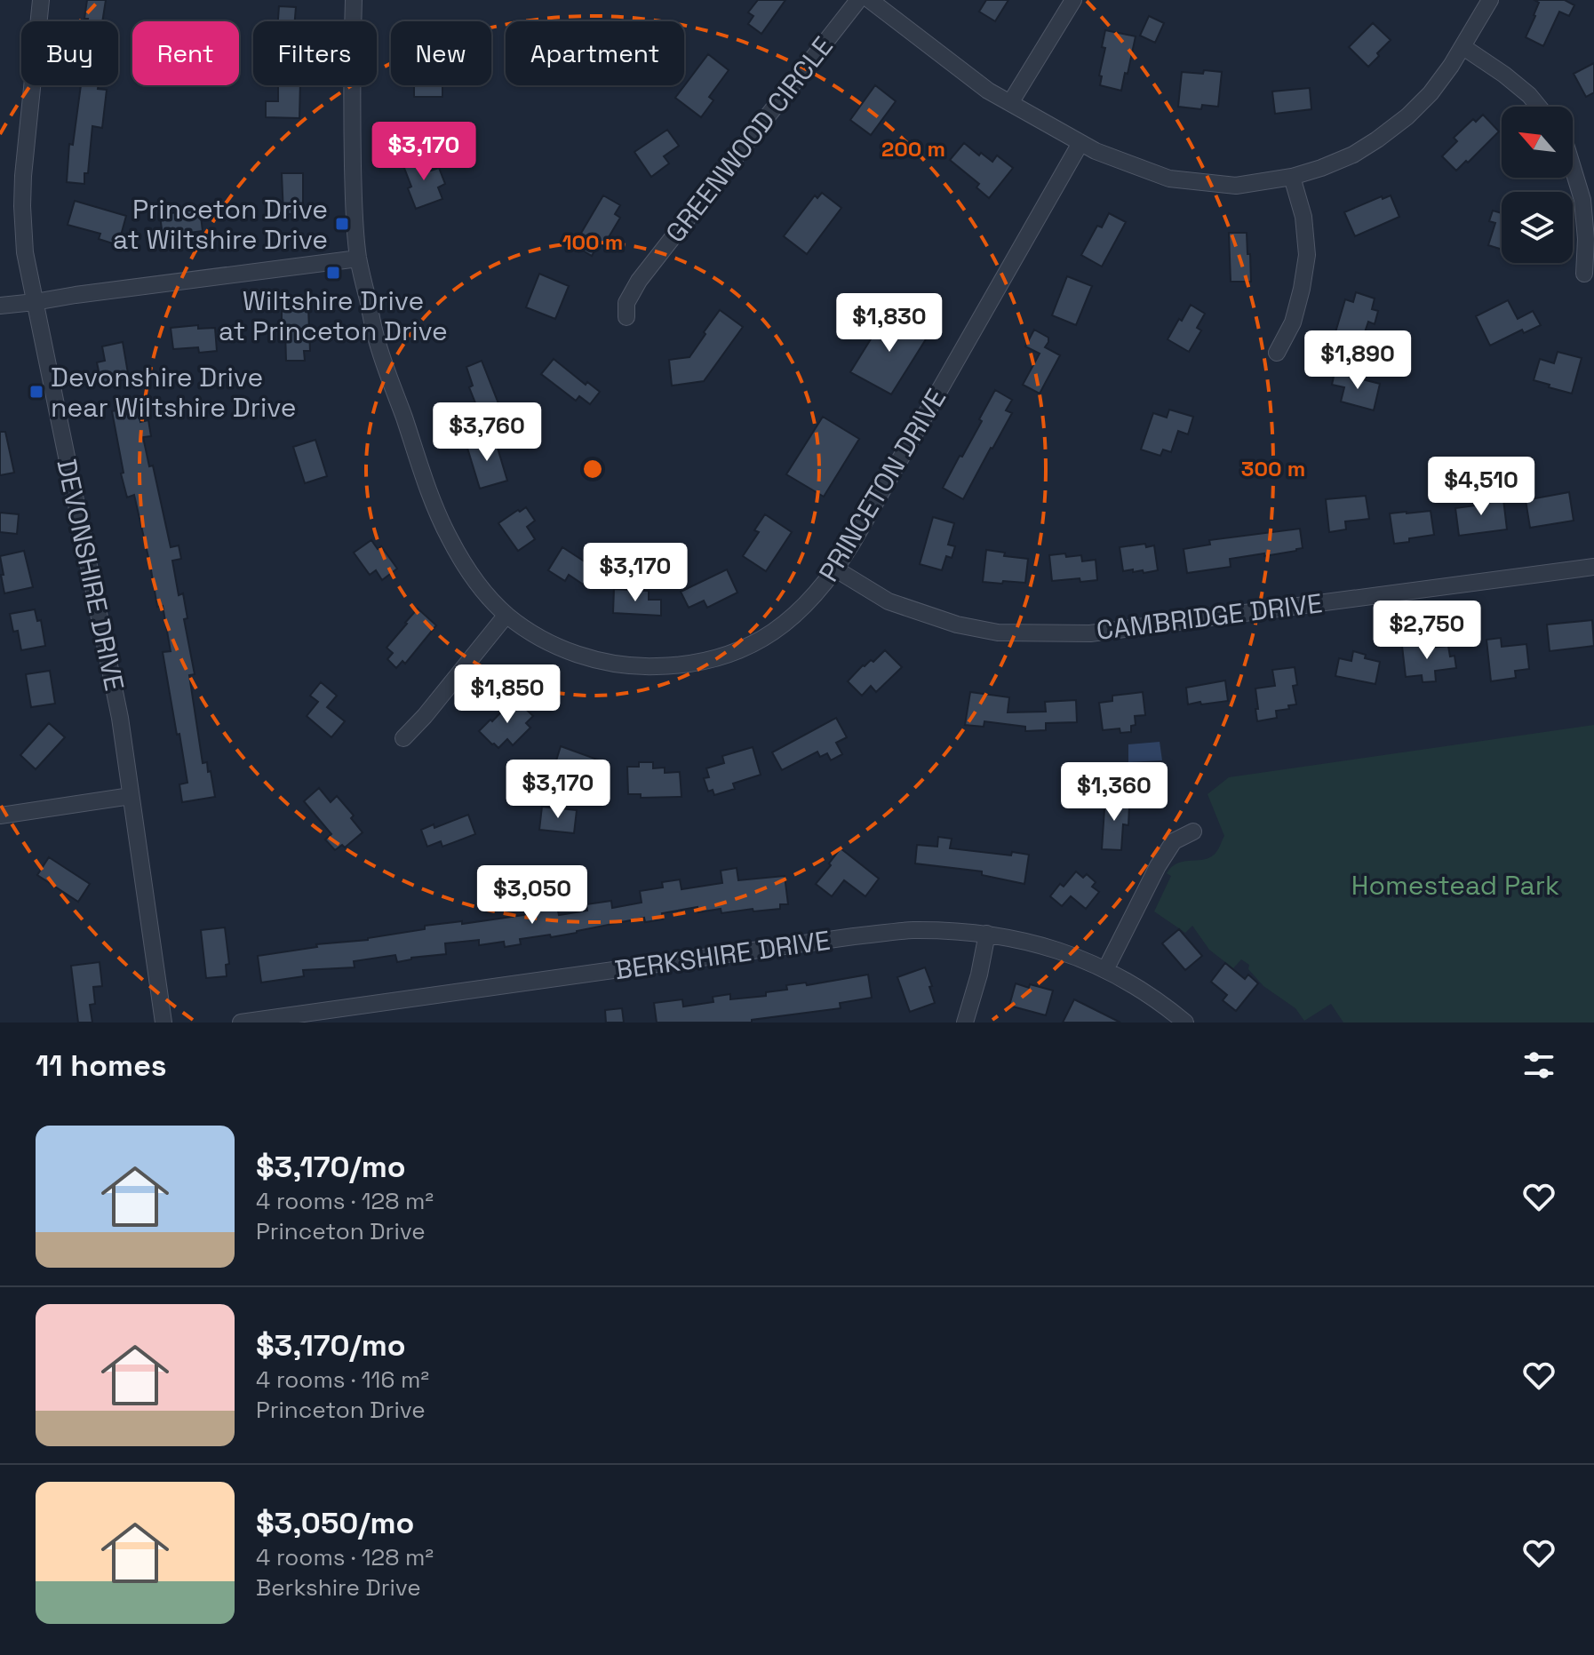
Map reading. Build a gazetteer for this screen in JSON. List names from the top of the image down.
{
  "streets": {
    "street": [
      "GREENWOOD CIRCLE",
      "PRINCETON DRIVE",
      "DEVONSHIRE DRIVE",
      "CAMBRIDGE DRIVE",
      "BERKSHIRE DRIVE"
    ]
  },
  "crossings": [
    ["PRINCETON DRIVE", "CAMBRIDGE DRIVE"]
  ],
  "parks": ["Homestead Park"],
  "places": {
    "transit": ["Princeton Drive at Wiltshire Drive", "Wiltshire Drive at Princeton Drive", "Devonshire Drive near Wiltshire Drive"]
  },
  "north": "top left",
  "page": {
    "chip": [
      "Buy",
      "Rent",
      "Filters",
      "New",
      "Apartment"
    ],
    "price": [
      "$3,170",
      "$1,830",
      "$1,890",
      "$3,760",
      "$4,510",
      "$3,170",
      "$2,750",
      "$1,850",
      "$3,170",
      "$1,360",
      "$3,050"
    ],
    "heading": "11 homes",
    "list": [
      {
        "name": "$3,170/mo",
        "note": "4 rooms · 128 m² · Princeton Drive"
      },
      {
        "name": "$3,170/mo",
        "note": "4 rooms · 116 m² · Princeton Drive"
      },
      {
        "name": "$3,050/mo",
        "note": "4 rooms · 128 m² · Berkshire Drive"
      }
    ]
  },
  "rings": ["200 m", "100 m", "300 m"]
}
